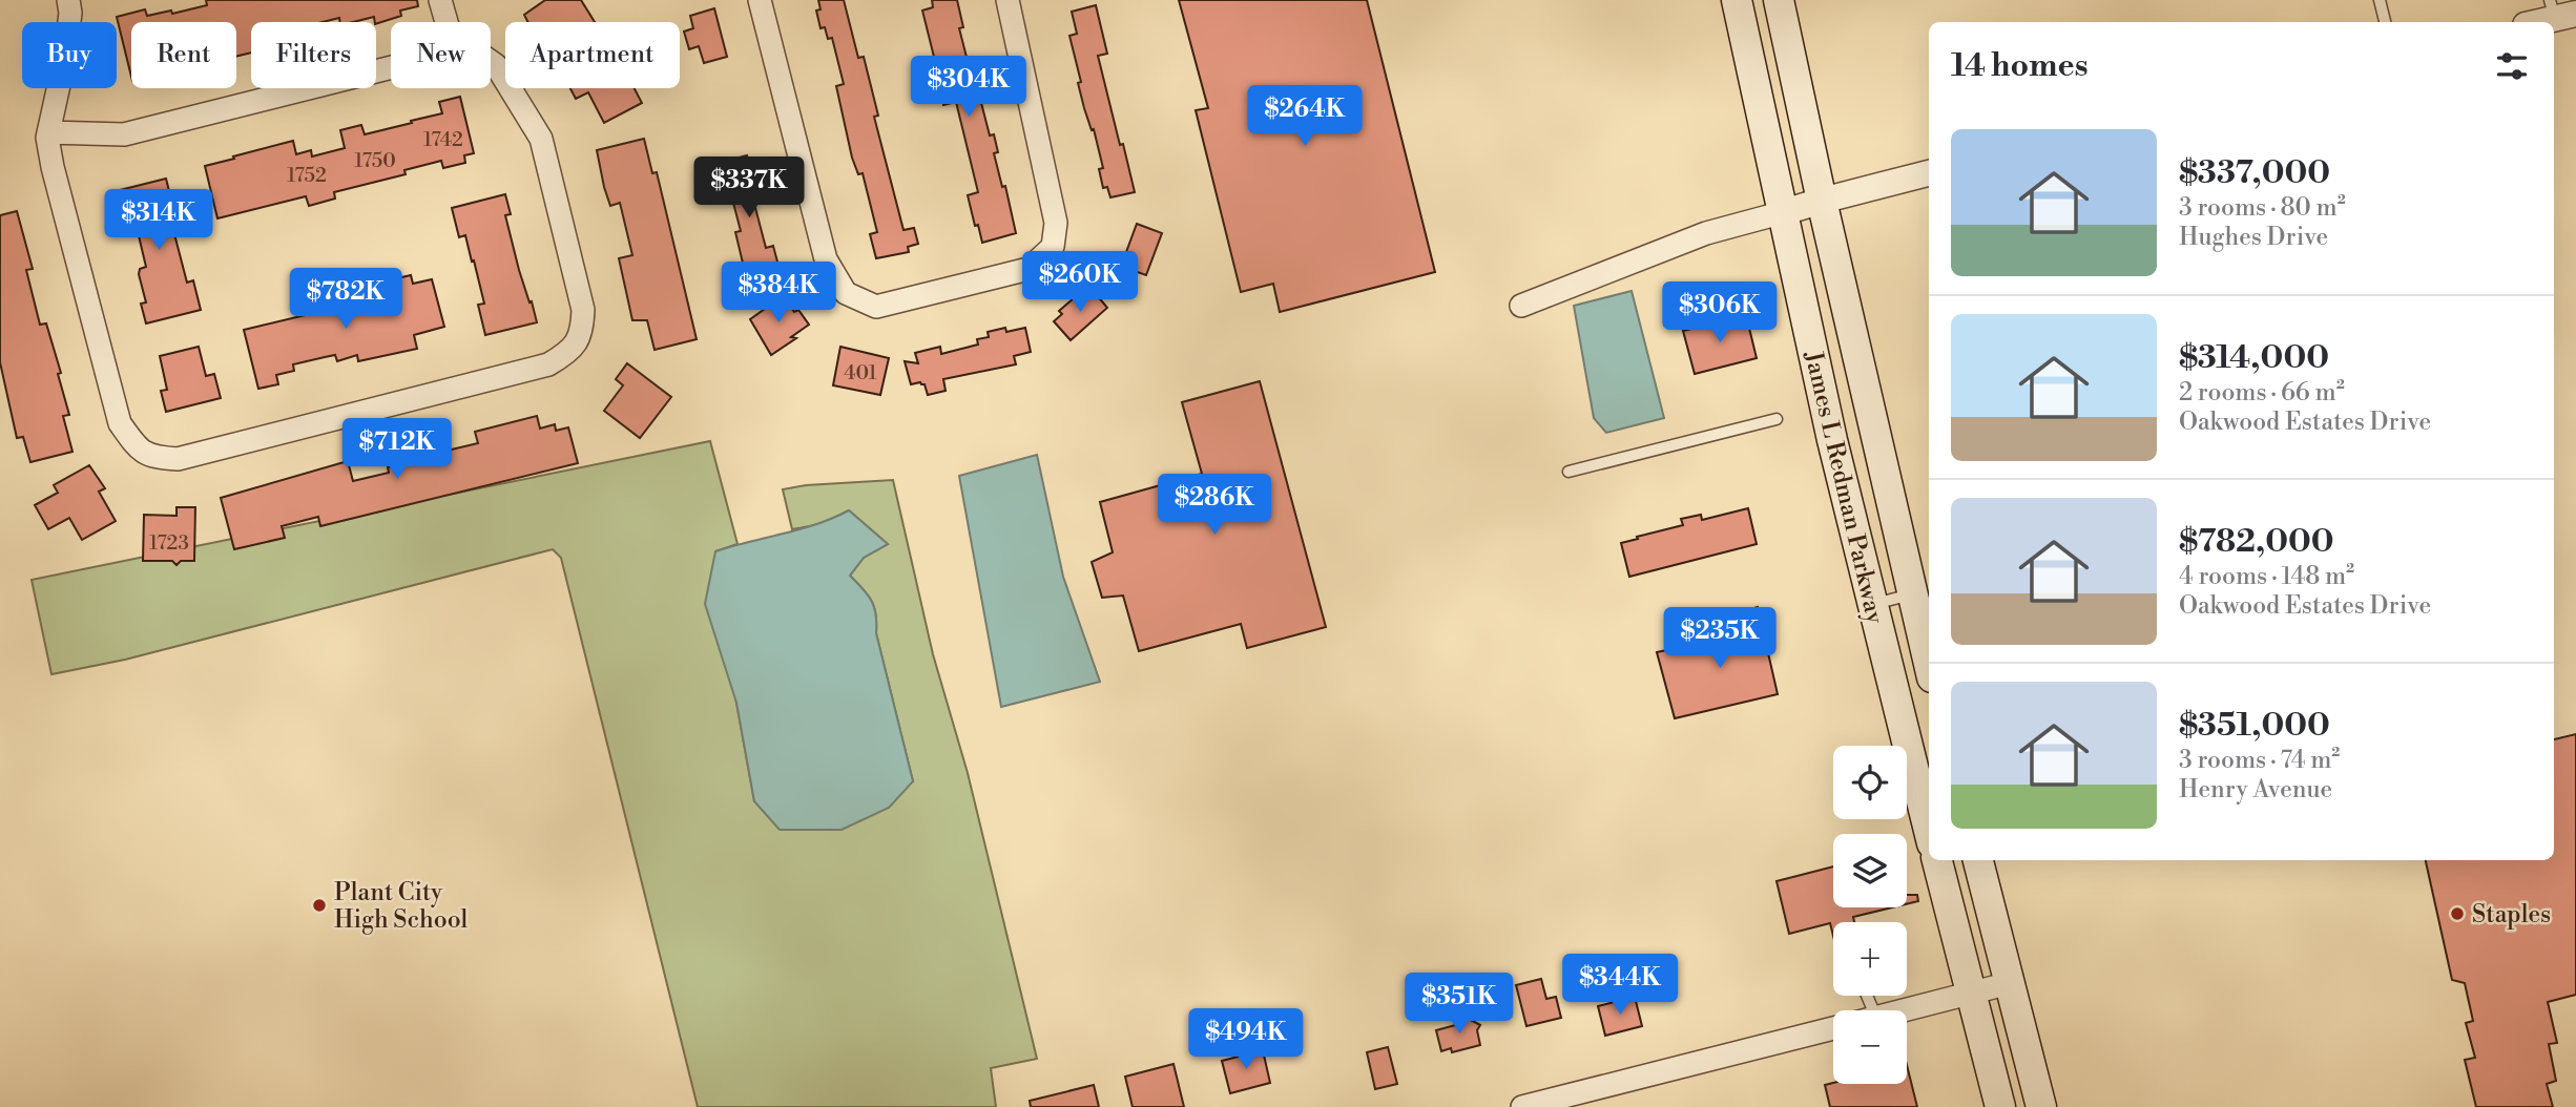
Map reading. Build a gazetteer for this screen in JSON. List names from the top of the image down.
{
  "streets": {
    "main road": ["James L Redman Parkway"]
  },
  "places": ["Plant City High School", "Staples"],
  "house_numbers": [
    "1742",
    "1750",
    "1752",
    "401",
    "1723"
  ],
  "page": {
    "chip": [
      "Buy",
      "Rent",
      "Filters",
      "New",
      "Apartment"
    ],
    "heading": "14 homes",
    "price": [
      "$304K",
      "$264K",
      "$337K",
      "$314K",
      "$260K",
      "$384K",
      "$782K",
      "$306K",
      "$712K",
      "$286K",
      "$235K",
      "$344K",
      "$351K",
      "$494K"
    ],
    "list": [
      {
        "name": "$337,000",
        "note": "3 rooms · 80 m² · Hughes Drive"
      },
      {
        "name": "$314,000",
        "note": "2 rooms · 66 m² · Oakwood Estates Drive"
      },
      {
        "name": "$782,000",
        "note": "4 rooms · 148 m² · Oakwood Estates Drive"
      },
      {
        "name": "$351,000",
        "note": "3 rooms · 74 m² · Henry Avenue"
      }
    ],
    "map_buttons": ["+", "−"]
  }
}
